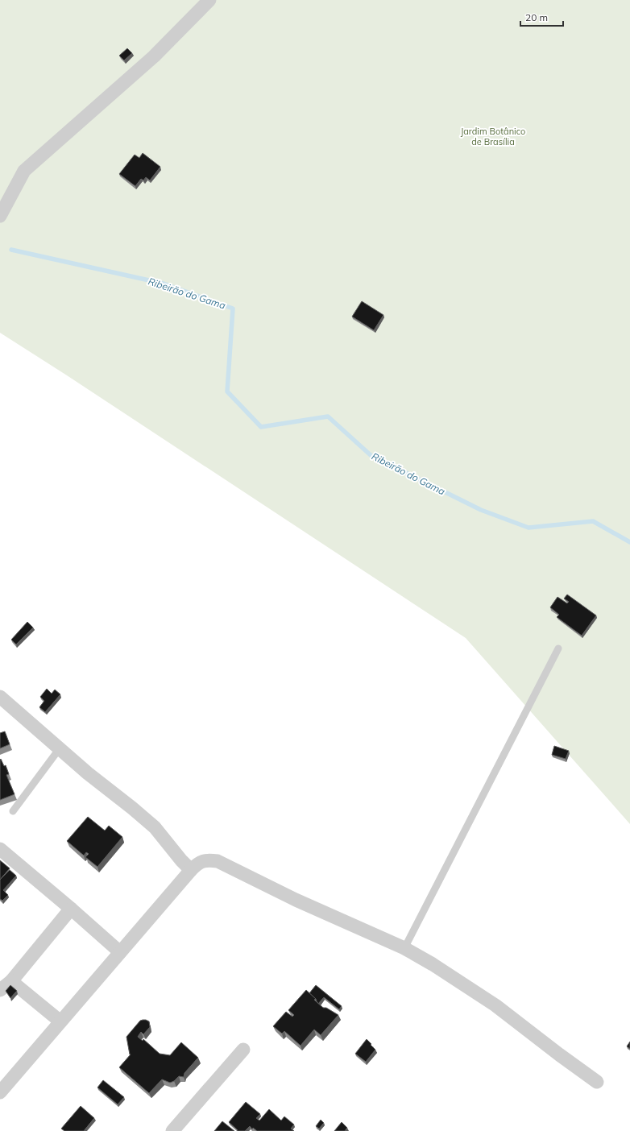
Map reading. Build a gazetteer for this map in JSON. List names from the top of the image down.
{
  "water": ["Ribeirão do Gama"],
  "parks": ["Jardim Botânico de Brasília"],
  "scale_bar": "20 m"
}
